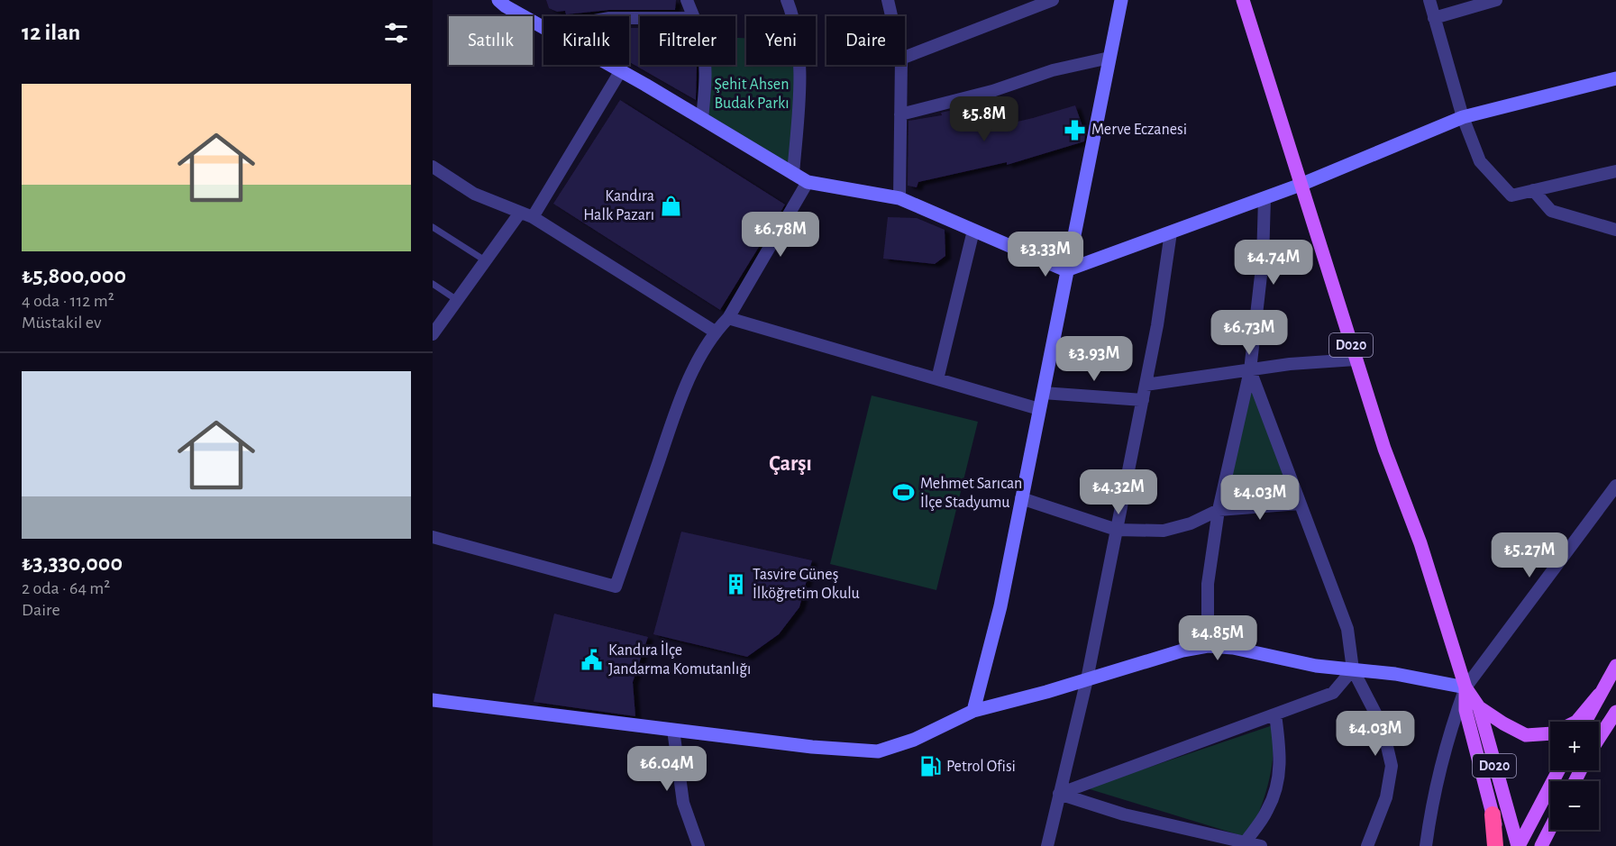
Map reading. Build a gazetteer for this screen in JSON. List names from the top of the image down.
{
  "streets": {
    "main road": ["D020"]
  },
  "districts": ["Çarşı"],
  "parks": ["Şehit Ahsen Budak Parkı"],
  "places": {
    "pharmacy": ["Merve Eczanesi"],
    "shop": ["Kandıra Halk Pazarı"],
    "sports": ["Mehmet Sarıcan İlçe Stadyumu"],
    "building": ["Tasvire Güneş İlköğretim Okulu"],
    "public building": ["Kandıra İlçe Jandarma Komutanlığı"],
    "fuel station": ["Petrol Ofisi"]
  },
  "page": {
    "heading": "12 ilan",
    "chip": [
      "Satılık",
      "Kiralık",
      "Filtreler",
      "Yeni",
      "Daire"
    ],
    "list": [
      {
        "name": "₺5,800,000",
        "note": "4 oda · 112 m² · Müstakil ev"
      },
      {
        "name": "₺3,330,000",
        "note": "2 oda · 64 m² · Daire"
      }
    ],
    "price": [
      "₺5.8M",
      "₺6.78M",
      "₺3.33M",
      "₺4.74M",
      "₺6.73M",
      "₺3.93M",
      "₺4.32M",
      "₺4.03M",
      "₺5.27M",
      "₺4.85M",
      "₺4.03M",
      "₺6.04M"
    ],
    "map_buttons": ["+", "−"]
  }
}
